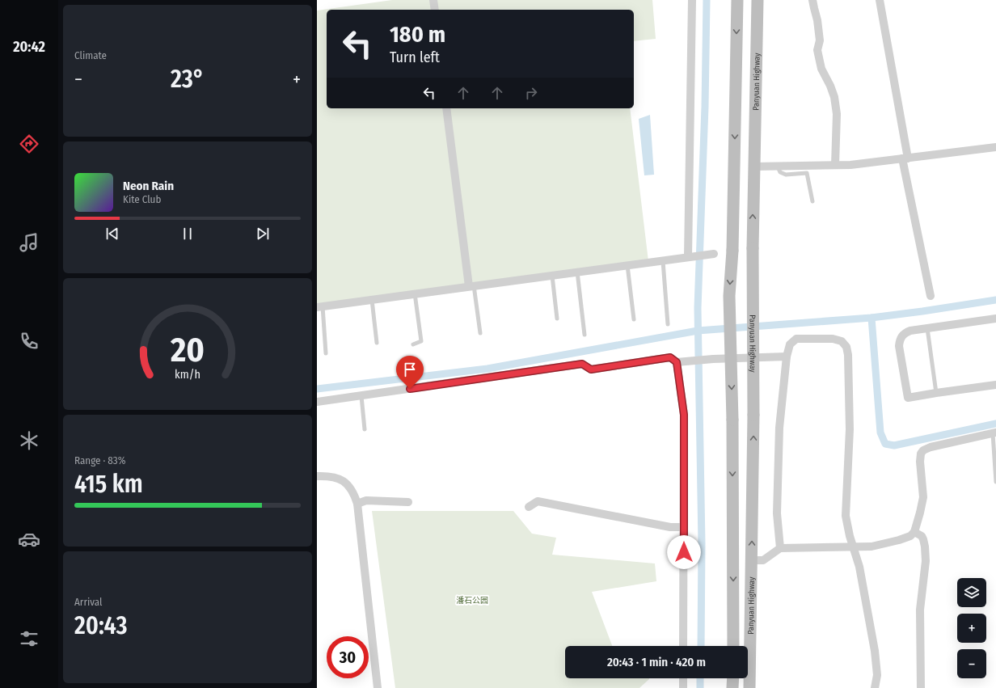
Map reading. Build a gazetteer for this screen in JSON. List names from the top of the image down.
{
  "streets": {
    "main road": ["Panyuan Highway"]
  },
  "parks": ["潘石公园"],
  "page": {
    "tabs": "20:42",
    "tile": [
      "Climate",
      ["Range · 83%", "415 km"],
      ["Arrival", "20:43"]
    ],
    "turn": ["180 m", "Turn left"],
    "heat": ["−", "23°", "+"],
    "song": ["Neon Rain", "Kite Club"],
    "map_buttons": ["+", "−"],
    "limit": "30",
    "trip": "20:43 · 1 min · 420 m",
    "gauge": ["20", "km/h"]
  }
}
